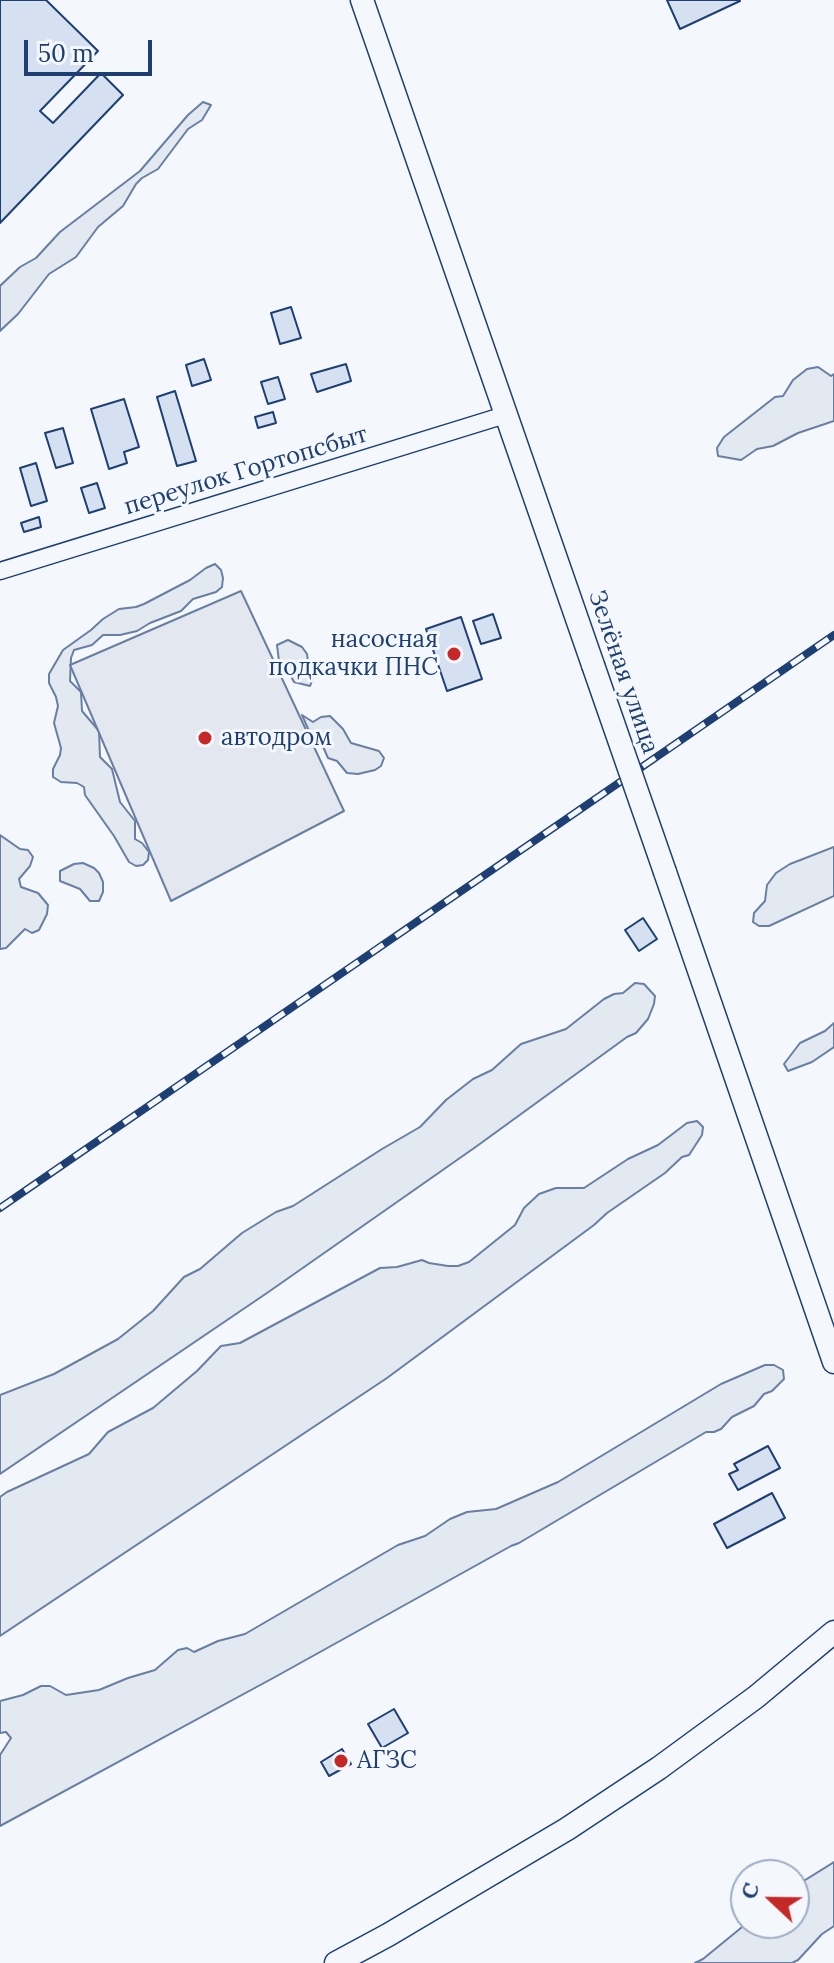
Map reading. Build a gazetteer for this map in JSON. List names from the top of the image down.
{
  "streets": {
    "street": ["переулок Гортопсбыт", "Зелёная улица"]
  },
  "crossings": [
    ["переулок Гортопсбыт", "Зелёная улица"]
  ],
  "places": ["насосная подкачки ПНС", "автодром", "АГЗС"],
  "scale_bar": "50 m",
  "north": "left"
}
